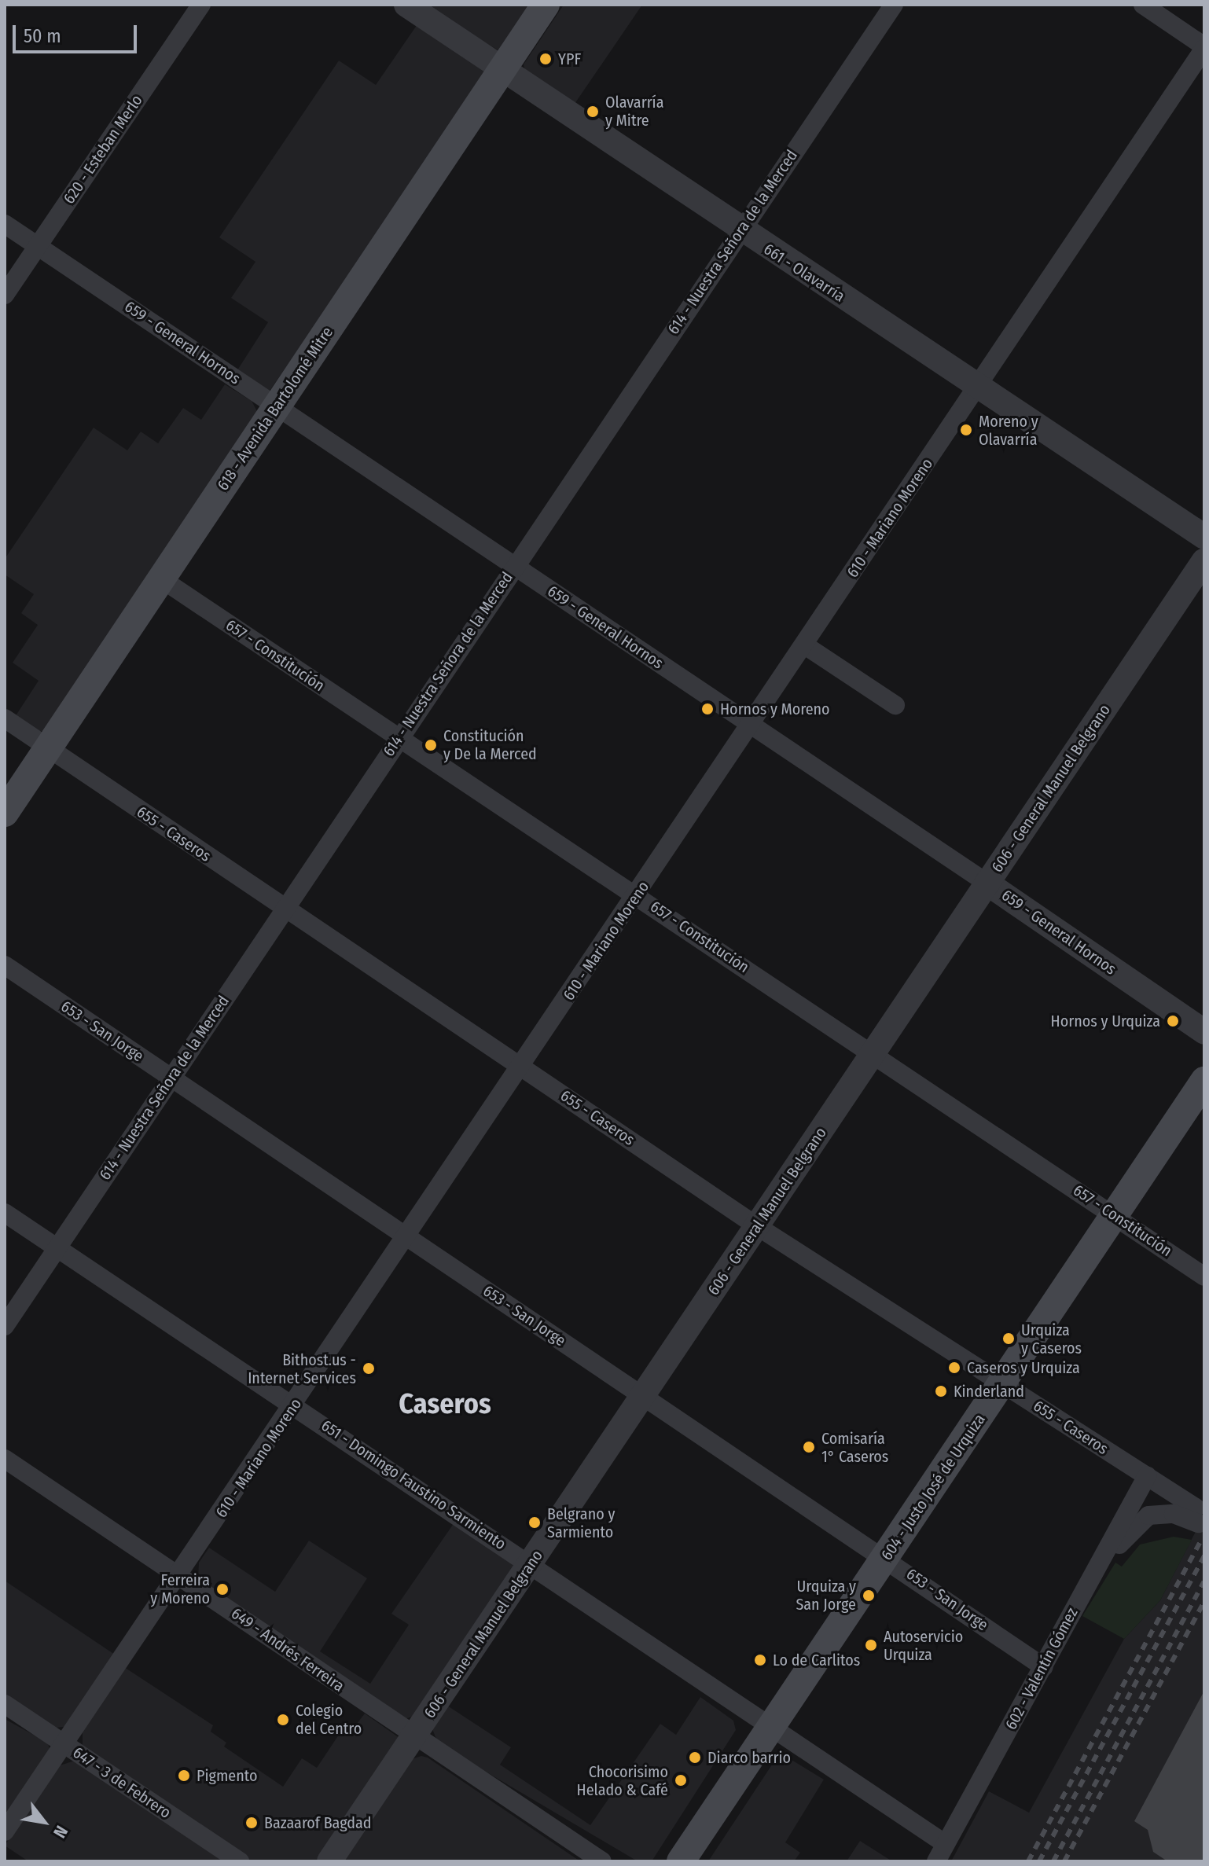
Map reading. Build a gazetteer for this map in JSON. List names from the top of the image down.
{
  "streets": {
    "main road": ["618 - Avenida Bartolomé Mitre", "604 - Justo José de Urquiza"],
    "street": [
      "620 - Esteban Merlo",
      "614 - Nuestra Señora de la Merced",
      "661 - Olavarría",
      "659 - General Hornos",
      "610 - Mariano Moreno",
      "657 - Constitución",
      "606 - General Manuel Belgrano",
      "655 - Caseros",
      "653 - San Jorge",
      "651 - Domingo Faustino Sarmiento",
      "649 - Andrés Ferreira",
      "602 - Valentín Gómez",
      "647 - 3 de Febrero"
    ]
  },
  "crossings": [
    ["620 - Esteban Merlo", "659 - General Hornos"],
    ["614 - Nuestra Señora de la Merced", "661 - Olavarría"],
    ["614 - Nuestra Señora de la Merced", "659 - General Hornos"],
    ["614 - Nuestra Señora de la Merced", "657 - Constitución"],
    ["614 - Nuestra Señora de la Merced", "655 - Caseros"],
    ["614 - Nuestra Señora de la Merced", "653 - San Jorge"],
    ["614 - Nuestra Señora de la Merced", "651 - Domingo Faustino Sarmiento"],
    ["661 - Olavarría", "618 - Avenida Bartolomé Mitre"],
    ["661 - Olavarría", "610 - Mariano Moreno"],
    ["659 - General Hornos", "618 - Avenida Bartolomé Mitre"],
    ["659 - General Hornos", "610 - Mariano Moreno"],
    ["659 - General Hornos", "606 - General Manuel Belgrano"],
    ["618 - Avenida Bartolomé Mitre", "657 - Constitución"],
    ["618 - Avenida Bartolomé Mitre", "655 - Caseros"],
    ["610 - Mariano Moreno", "657 - Constitución"],
    ["610 - Mariano Moreno", "655 - Caseros"],
    ["610 - Mariano Moreno", "653 - San Jorge"],
    ["610 - Mariano Moreno", "651 - Domingo Faustino Sarmiento"],
    ["610 - Mariano Moreno", "649 - Andrés Ferreira"],
    ["610 - Mariano Moreno", "647 - 3 de Febrero"],
    ["657 - Constitución", "606 - General Manuel Belgrano"],
    ["657 - Constitución", "604 - Justo José de Urquiza"],
    ["606 - General Manuel Belgrano", "655 - Caseros"],
    ["606 - General Manuel Belgrano", "653 - San Jorge"],
    ["606 - General Manuel Belgrano", "651 - Domingo Faustino Sarmiento"],
    ["606 - General Manuel Belgrano", "649 - Andrés Ferreira"],
    ["655 - Caseros", "604 - Justo José de Urquiza"],
    ["655 - Caseros", "602 - Valentín Gómez"],
    ["653 - San Jorge", "604 - Justo José de Urquiza"],
    ["653 - San Jorge", "602 - Valentín Gómez"],
    ["651 - Domingo Faustino Sarmiento", "604 - Justo José de Urquiza"],
    ["651 - Domingo Faustino Sarmiento", "602 - Valentín Gómez"]
  ],
  "districts": ["Caseros"],
  "places": [
    "YPF",
    "Olavarría y Mitre",
    "Moreno y Olavarría",
    "Hornos y Moreno",
    "Constitución y De la Merced",
    "Hornos y Urquiza",
    "Urquiza y Caseros",
    "Caseros y Urquiza",
    "Bithost.us - Internet Services",
    "Kinderland",
    "Comisaría 1° Caseros",
    "Belgrano y Sarmiento",
    "Ferreira y Moreno",
    "Urquiza y San Jorge",
    "Autoservicio Urquiza",
    "Lo de Carlitos",
    "Colegio del Centro",
    "Diarco barrio",
    "Pigmento",
    "Chocorisimo Helado & Café",
    "Bazaarof Bagdad"
  ],
  "scale_bar": "50 m",
  "north": "bottom right"
}
